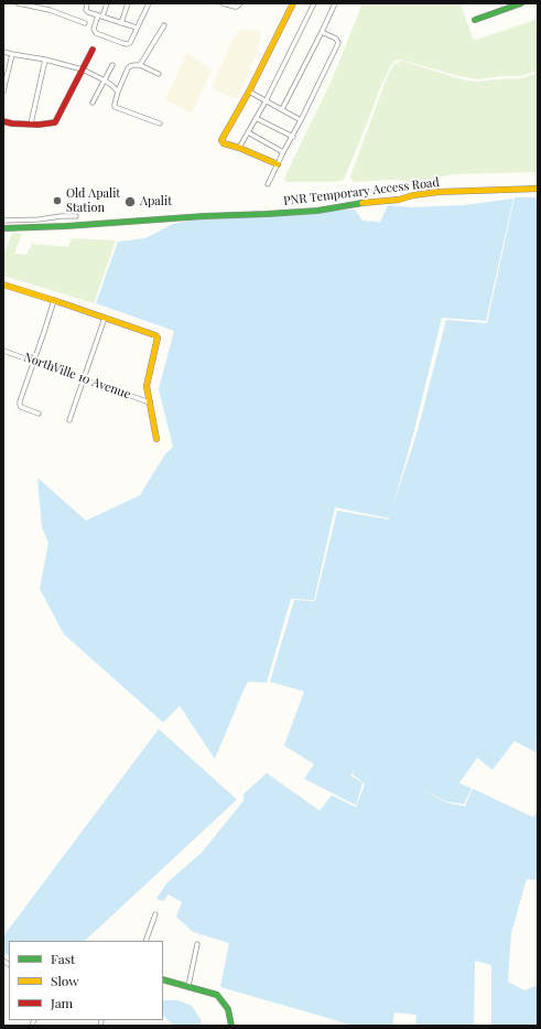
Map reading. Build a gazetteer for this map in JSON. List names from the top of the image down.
{
  "streets": {
    "street": ["PNR Temporary Access Road", "NorthVille 10 Avenue"]
  },
  "places": ["Old Apalit Station", "Apalit"],
  "legend": ["Fast", "Slow", "Jam"]
}
